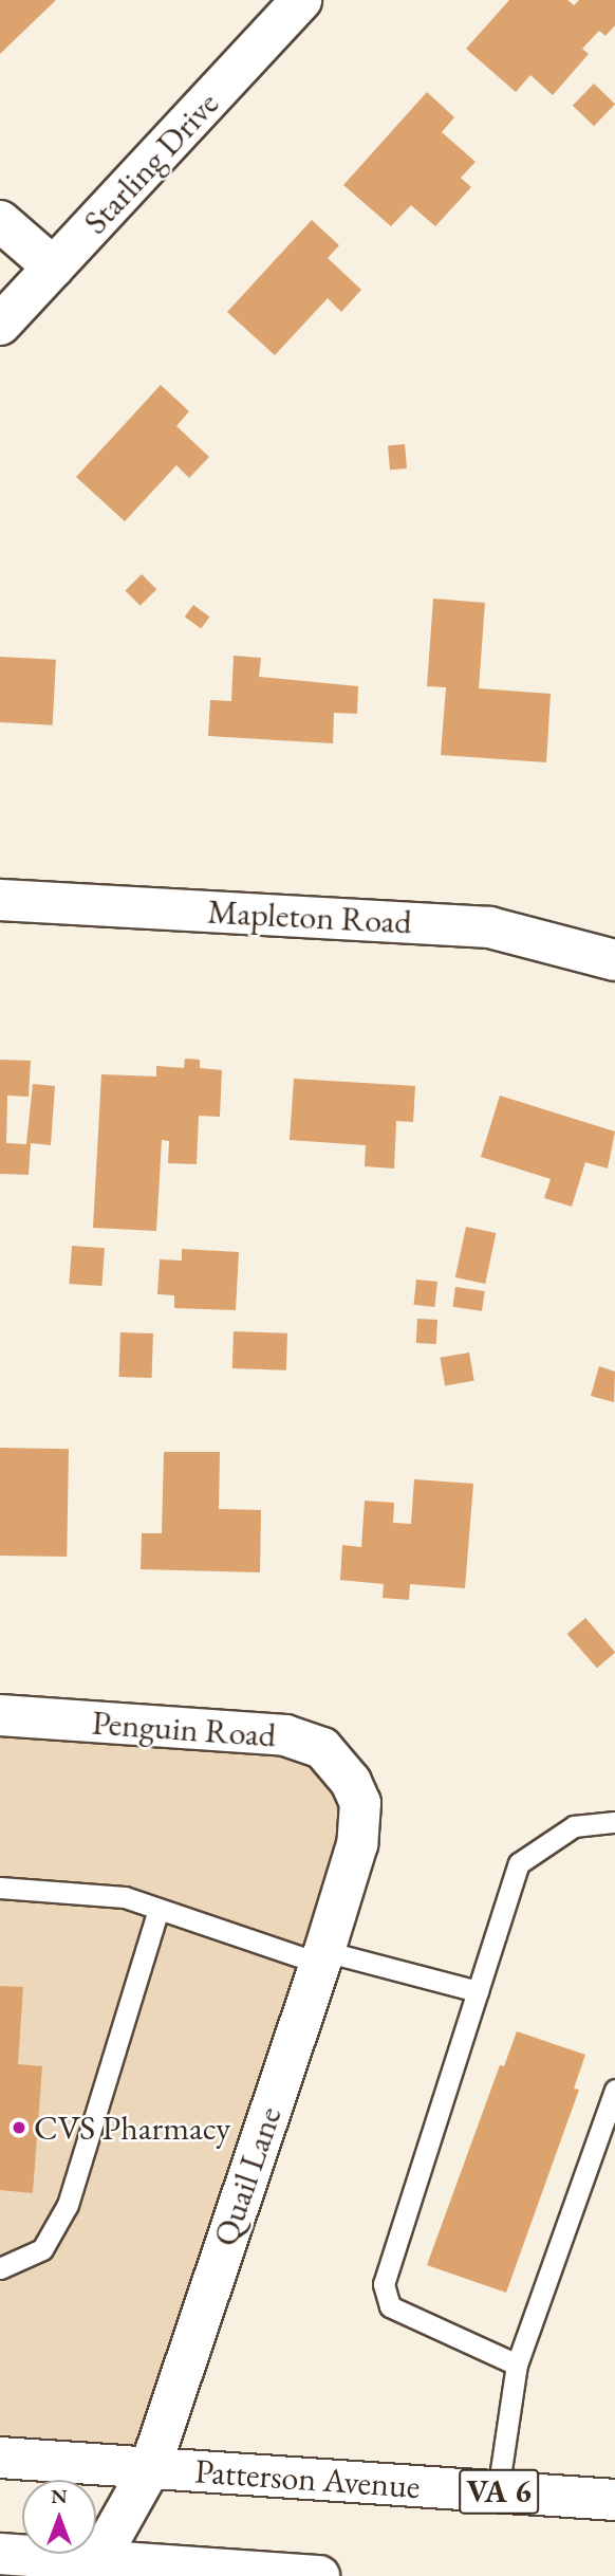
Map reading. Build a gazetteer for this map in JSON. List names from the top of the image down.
{
  "streets": {
    "street": [
      "Starling Drive",
      "Mapleton Road",
      "Penguin Road",
      "Quail Lane",
      "Patterson Avenue",
      "VA 6"
    ]
  },
  "crossings": [
    ["Penguin Road", "Quail Lane"],
    ["Quail Lane", "Patterson Avenue"]
  ],
  "places": ["CVS Pharmacy"],
  "north": "top"
}
